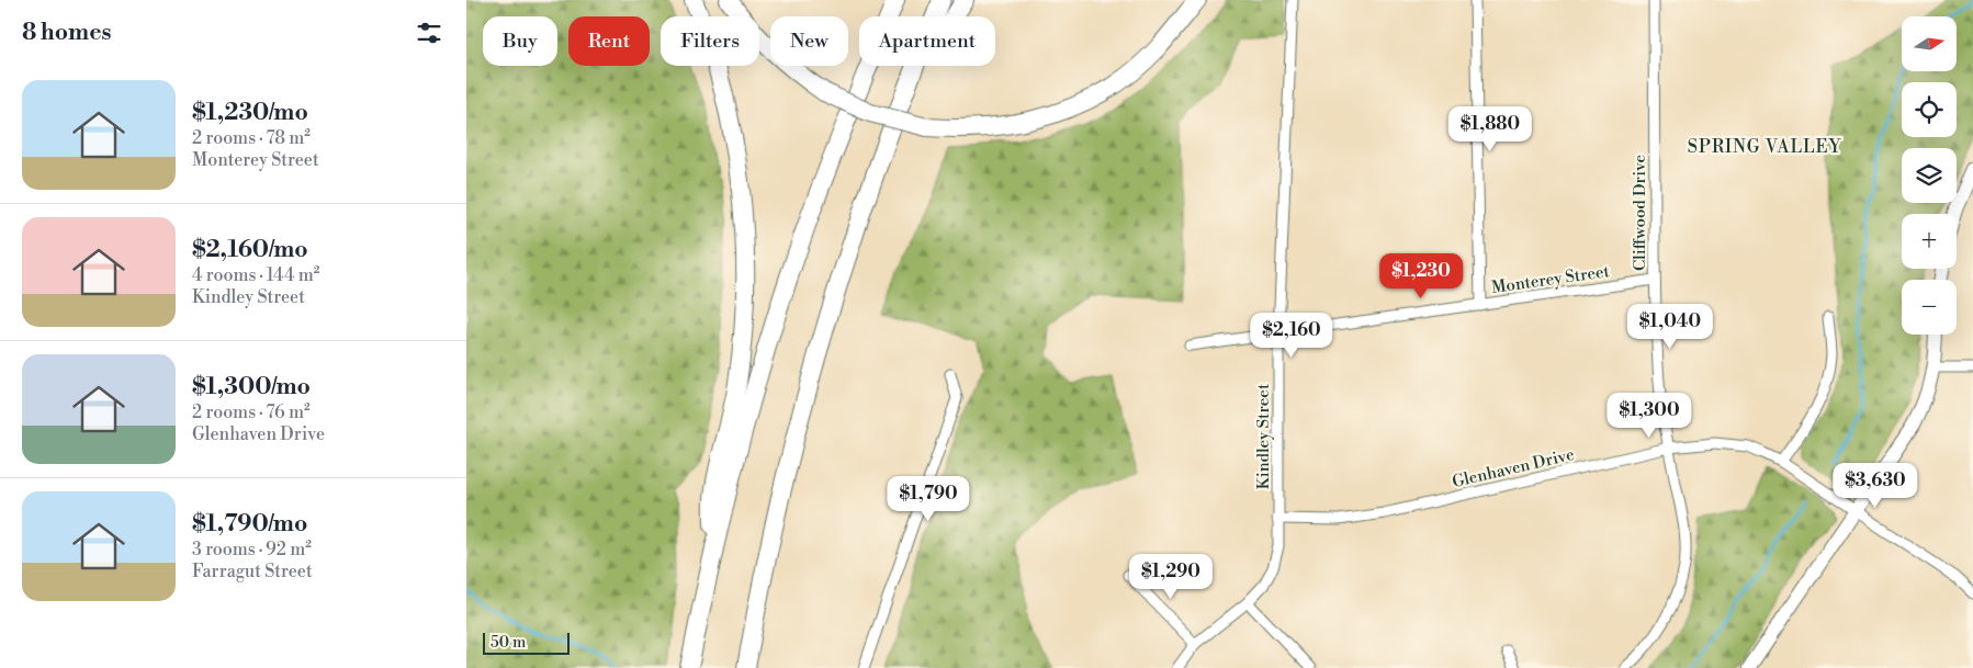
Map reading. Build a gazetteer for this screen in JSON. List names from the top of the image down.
{
  "streets": {
    "street": [
      "Cliffwood Drive",
      "Monterey Street",
      "Kindley Street",
      "Glenhaven Drive"
    ]
  },
  "crossings": [
    ["Cliffwood Drive", "Monterey Street"],
    ["Cliffwood Drive", "Glenhaven Drive"],
    ["Monterey Street", "Kindley Street"],
    ["Kindley Street", "Glenhaven Drive"]
  ],
  "districts": ["SPRING VALLEY"],
  "scale_bar": "50 m",
  "north": "right",
  "page": {
    "heading": "8 homes",
    "map_buttons": ["+", "−"],
    "chip": [
      "Buy",
      "Rent",
      "Filters",
      "New",
      "Apartment"
    ],
    "list": [
      {
        "name": "$1,230/mo",
        "note": "2 rooms · 78 m² · Monterey Street"
      },
      {
        "name": "$2,160/mo",
        "note": "4 rooms · 144 m² · Kindley Street"
      },
      {
        "name": "$1,300/mo",
        "note": "2 rooms · 76 m² · Glenhaven Drive"
      },
      {
        "name": "$1,790/mo",
        "note": "3 rooms · 92 m² · Farragut Street"
      }
    ],
    "price": [
      "$1,880",
      "$1,230",
      "$1,040",
      "$2,160",
      "$1,300",
      "$3,630",
      "$1,790",
      "$1,290"
    ],
    "scale": "50 m"
  }
}
